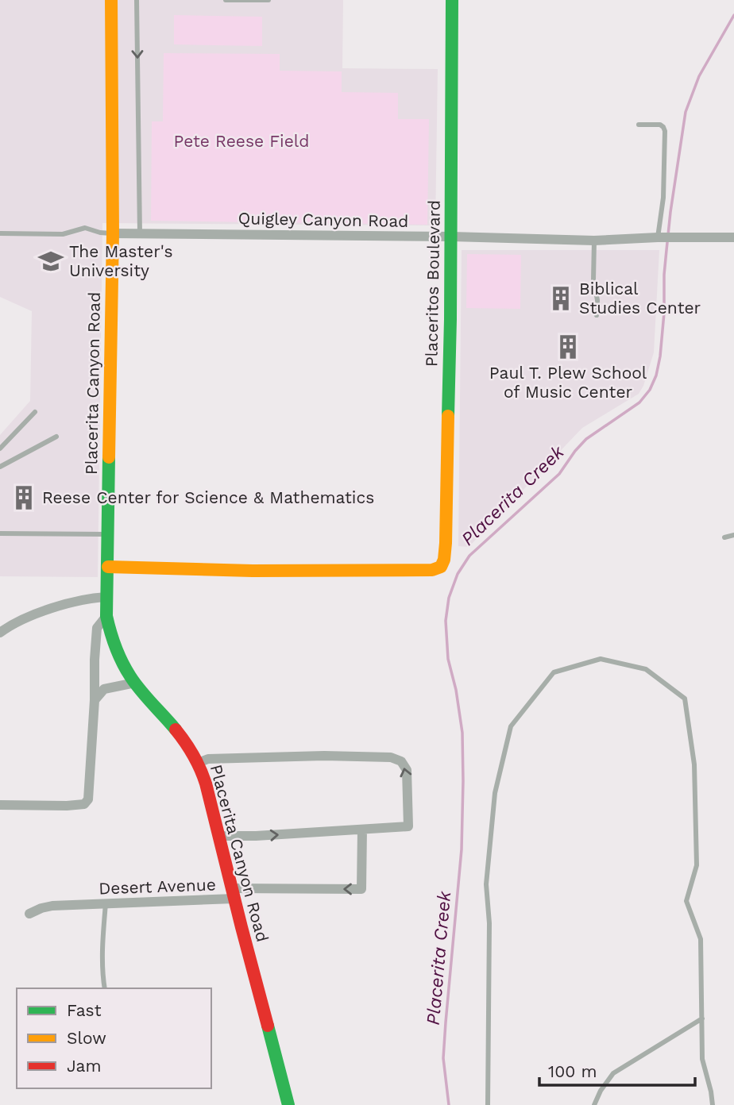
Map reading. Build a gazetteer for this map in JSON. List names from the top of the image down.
{
  "streets": {
    "street": [
      "Quigley Canyon Road",
      "Placeritos Boulevard",
      "Placerita Canyon Road",
      "Desert Avenue"
    ]
  },
  "crossings": [
    ["Quigley Canyon Road", "Placeritos Boulevard"],
    ["Quigley Canyon Road", "Placerita Canyon Road"],
    ["Placeritos Boulevard", "Placerita Canyon Road"],
    ["Placerita Canyon Road", "Desert Avenue"]
  ],
  "water": ["Placerita Creek"],
  "parks": ["Pete Reese Field"],
  "places": {
    "school or university": ["The Master's University"],
    "building": ["Biblical Studies Center", "Paul T. Plew School of Music Center", "Reese Center for Science & Mathematics"]
  },
  "legend": ["Fast", "Slow", "Jam"],
  "scale_bar": "100 m"
}
